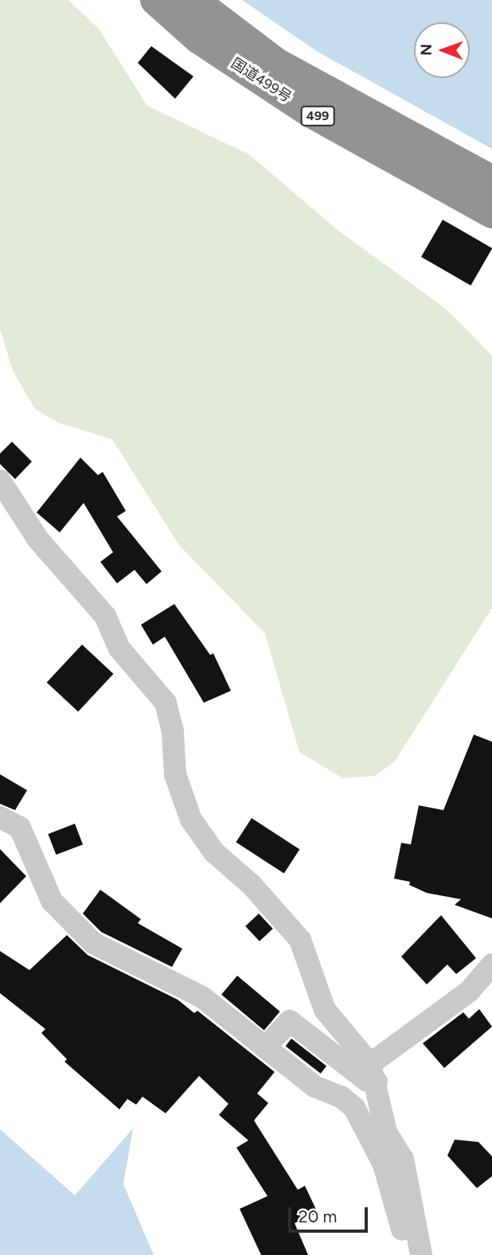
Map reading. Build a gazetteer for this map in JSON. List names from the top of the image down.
{
  "streets": {
    "highway": ["国道499号", "499"]
  },
  "scale_bar": "20 m",
  "north": "left"
}
